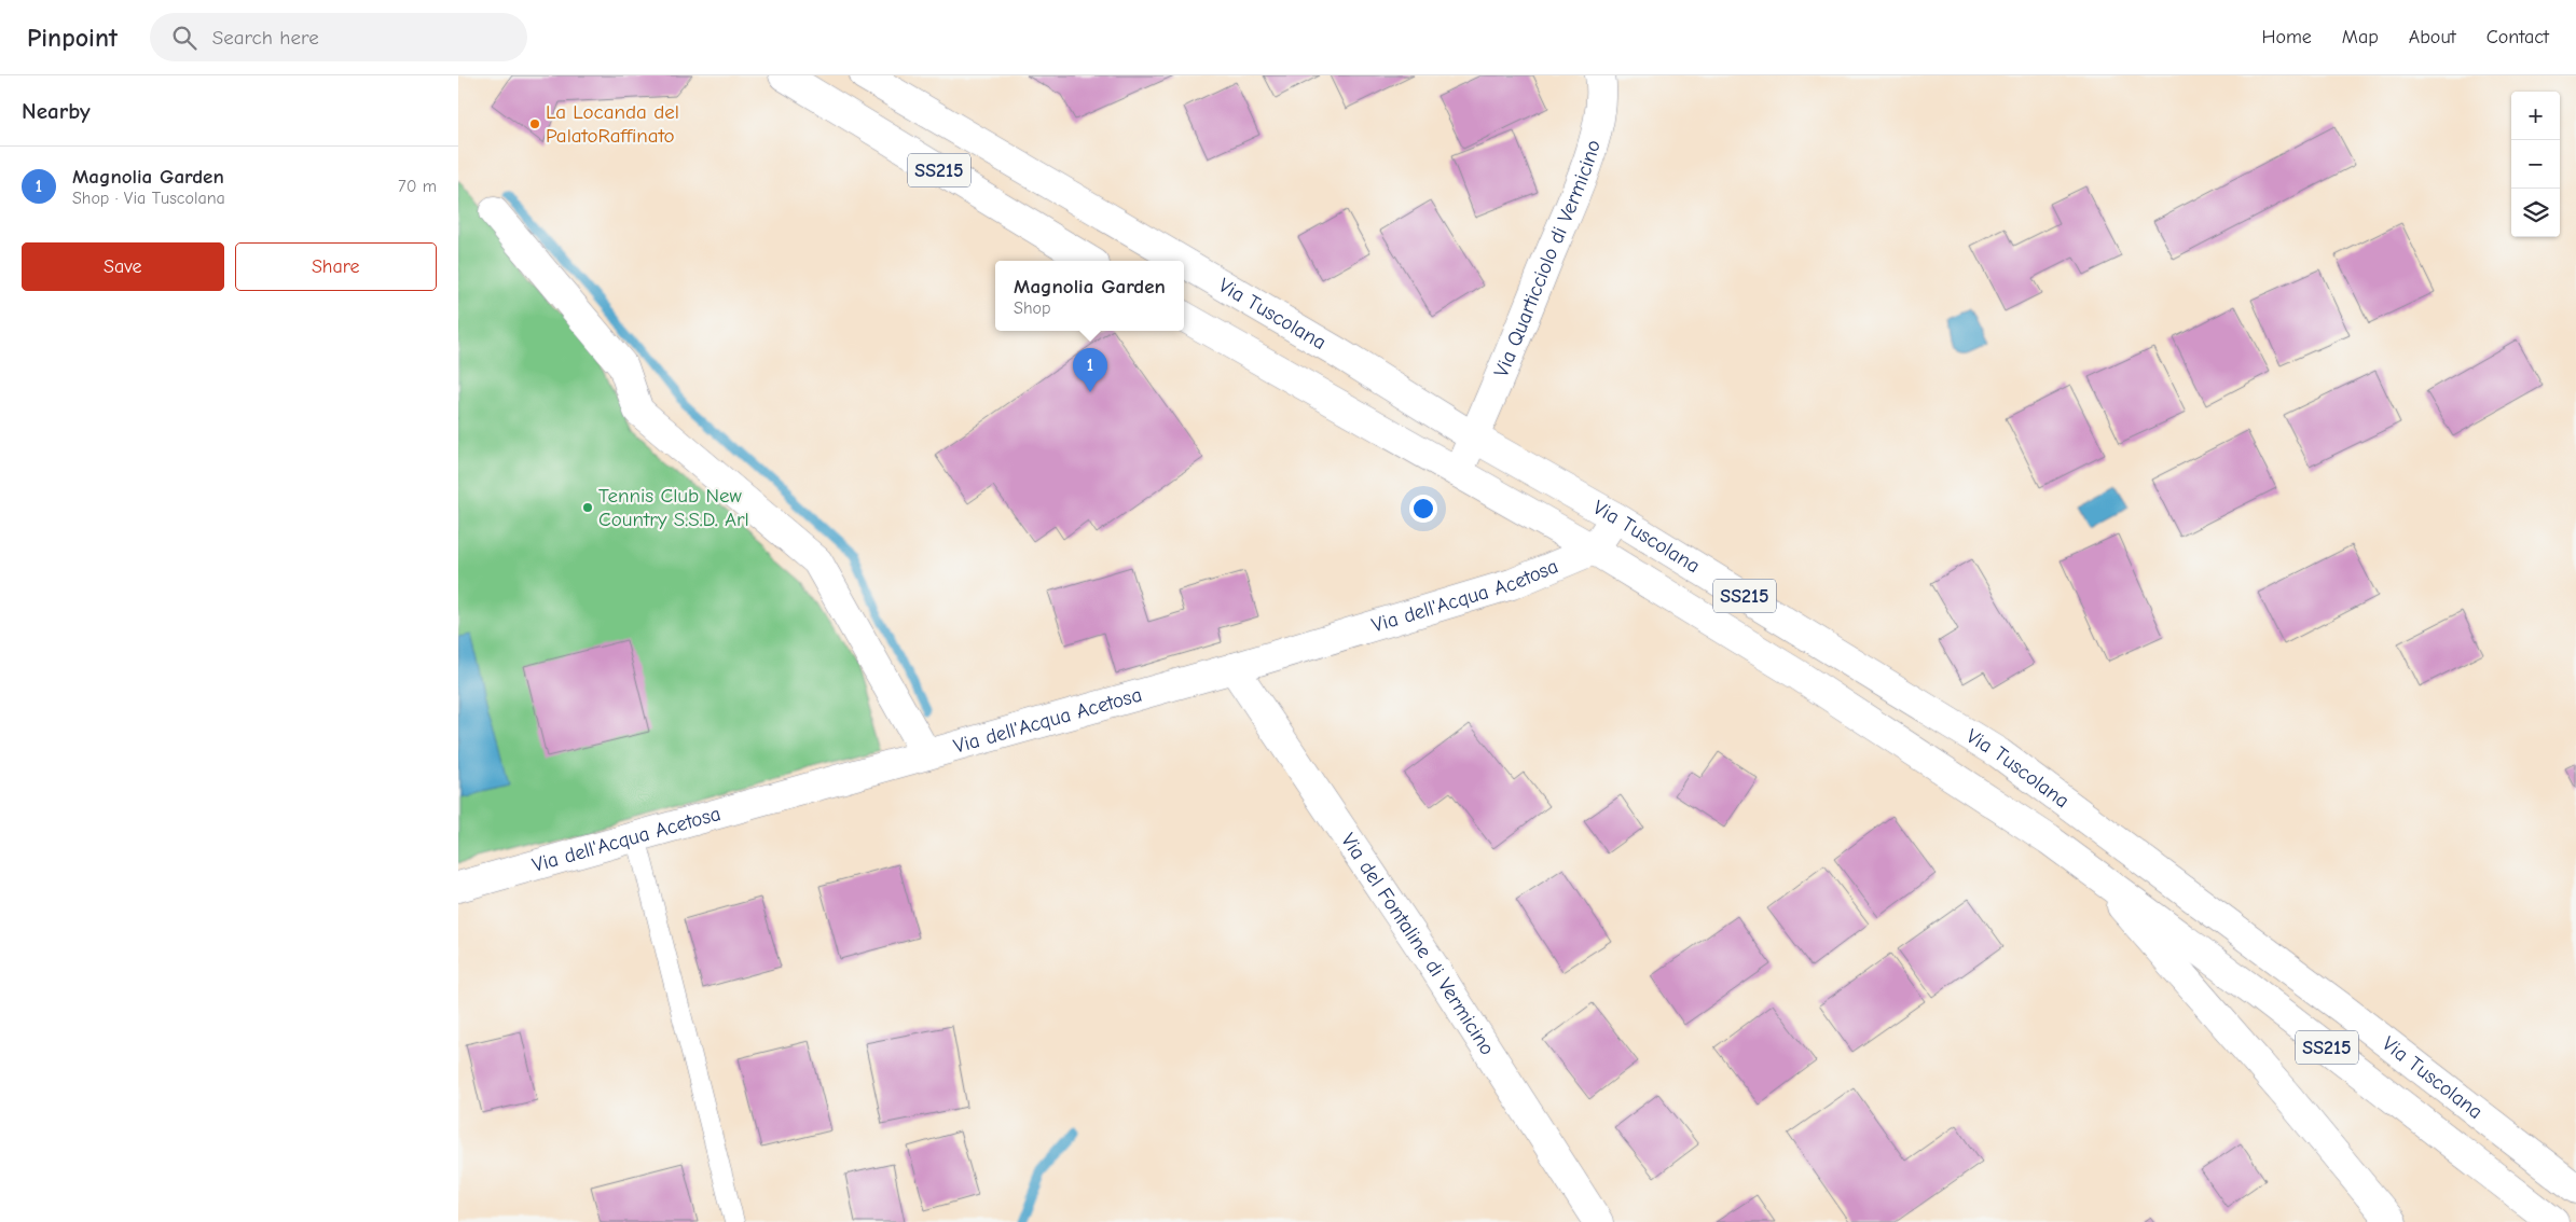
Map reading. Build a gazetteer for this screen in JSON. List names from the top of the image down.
{
  "streets": {
    "main road": [
      "SS215",
      "Via Quarticciolo di Vermicino",
      "Via Tuscolana",
      "Via dell'Acqua Acetosa",
      "Via del Fontaline di Vermicino"
    ]
  },
  "crossings": [
    ["Via Quarticciolo di Vermicino", "Via Tuscolana"],
    ["Via Tuscolana", "Via dell'Acqua Acetosa"],
    ["Via dell'Acqua Acetosa", "Via del Fontaline di Vermicino"]
  ],
  "places": ["La Locanda del PalatoRaffinato", "Tennis Club New Country S.S.D. Arl"],
  "page": {
    "header": "Pinpoint",
    "search": "Search here",
    "nav": [
      "Home",
      "Map",
      "About",
      "Contact"
    ],
    "heading": "Nearby",
    "map_buttons": ["+", "−"],
    "list": [
      {
        "mark": "1",
        "name": "Magnolia Garden",
        "note": "Shop · Via Tuscolana",
        "value": "70 m"
      }
    ],
    "buttons": ["Save", "Share"],
    "popup": ["Magnolia Garden", "Shop"],
    "pins": "1"
  }
}
